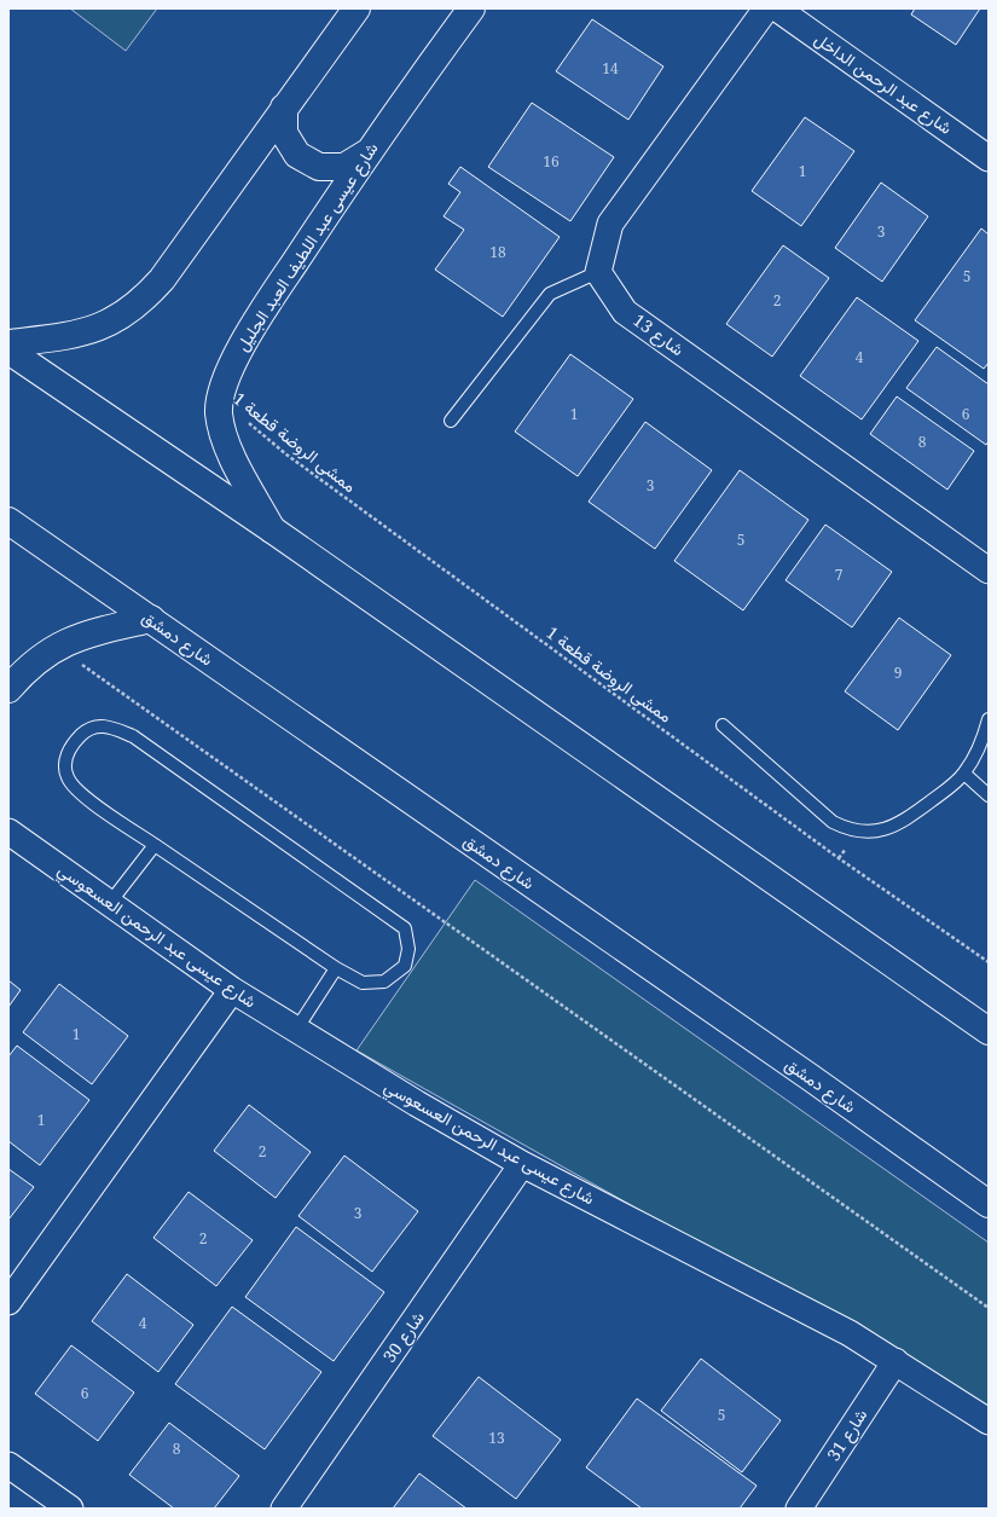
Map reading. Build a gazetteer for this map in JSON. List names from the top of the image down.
{
  "streets": {
    "main road": ["شارع عيسى عبد اللطيف العبد الجليل", "شارع دمشق"],
    "street": [
      "شارع عبد الرحمن الداخل",
      "شارع 13",
      "شارع عيسى عبد الرحمن العسعوسي",
      "شارع 30",
      "شارع 31"
    ],
    "path": ["ممشى الروضة قطعة 1"]
  },
  "crossings": [
    ["شارع عيسى عبد اللطيف العبد الجليل", "ممشى الروضة قطعة 1"],
    ["شارع عيسى عبد الرحمن العسعوسي", "شارع 30"],
    ["شارع عيسى عبد الرحمن العسعوسي", "شارع 31"]
  ],
  "house_numbers": [
    "14",
    "16",
    "1",
    "3",
    "18",
    "5",
    "2",
    "4",
    "1",
    "6",
    "8",
    "3",
    "5",
    "7",
    "9",
    "1",
    "1",
    "2",
    "3",
    "2",
    "4",
    "6",
    "5",
    "13",
    "8"
  ]
}
